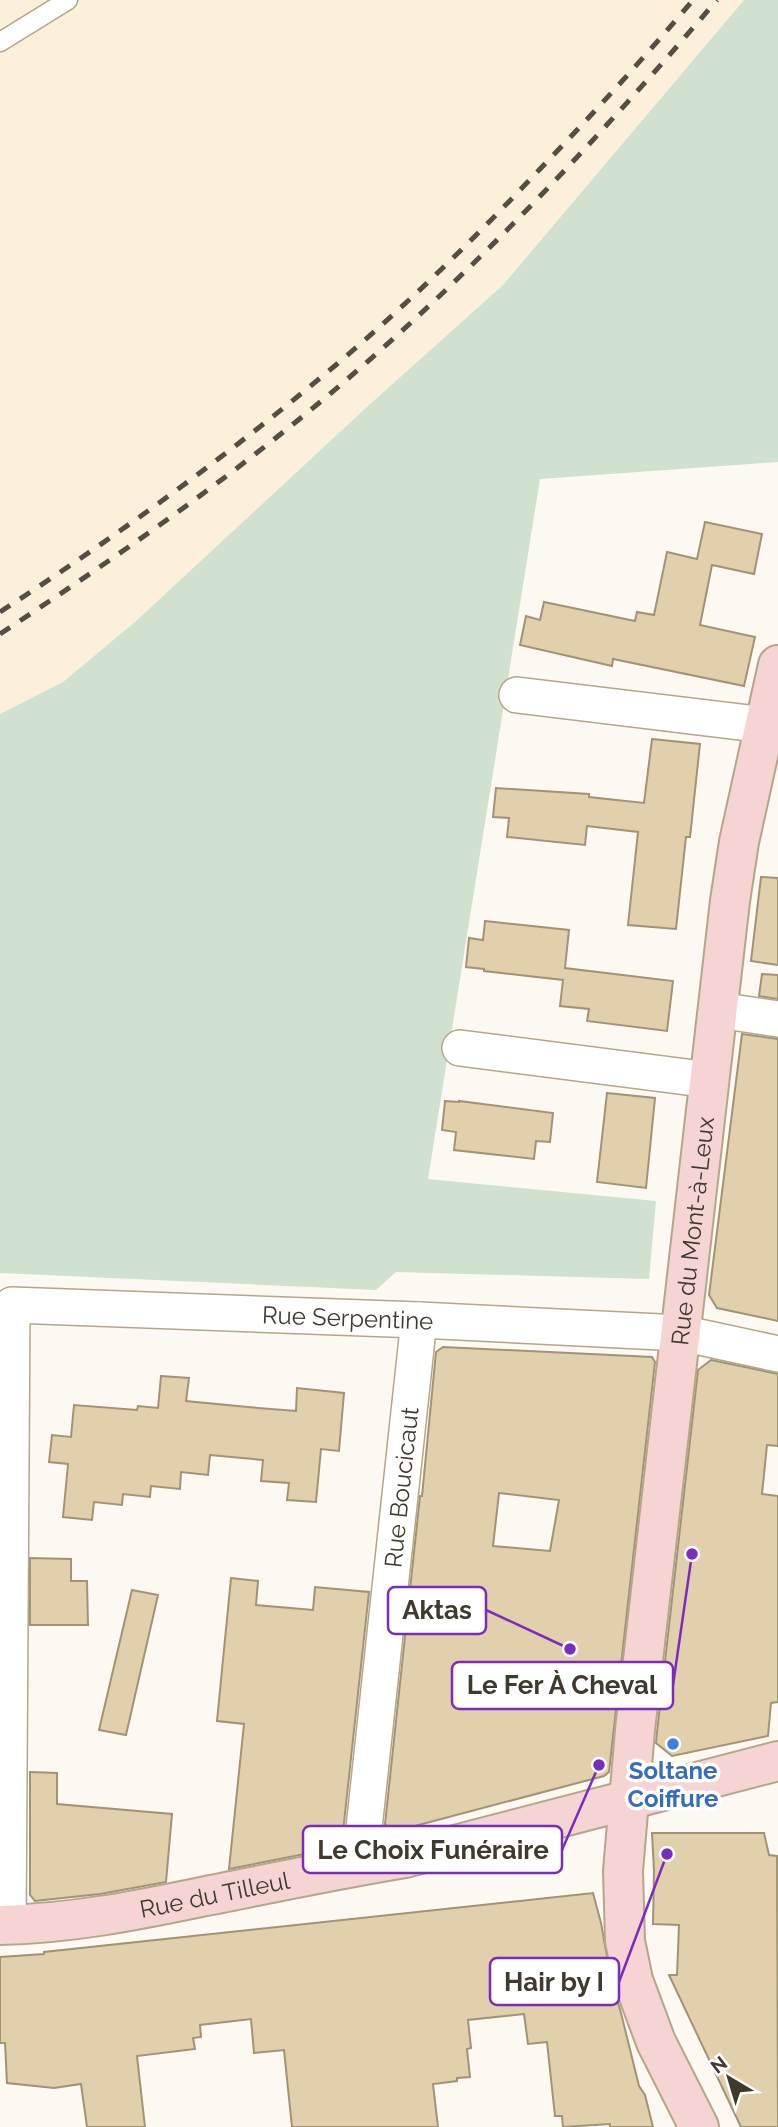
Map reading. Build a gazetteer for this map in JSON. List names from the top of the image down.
{
  "streets": {
    "street": [
      "Rue du Mont-à-Leux",
      "Rue Serpentine",
      "Rue Boucicaut",
      "Rue du Tilleul"
    ]
  },
  "crossings": [
    ["Rue du Mont-à-Leux", "Rue Serpentine"],
    ["Rue du Mont-à-Leux", "Rue du Tilleul"],
    ["Rue Serpentine", "Rue Boucicaut"],
    ["Rue Boucicaut", "Rue du Tilleul"]
  ],
  "places": [
    "Le Fer À Cheval",
    "Aktas",
    "Soltane Coiffure",
    "Le Choix Funéraire",
    "Hair by I"
  ],
  "north": "top left"
}
